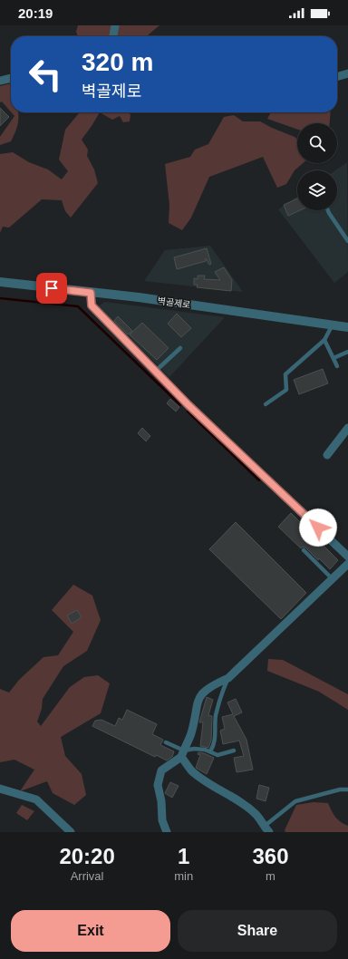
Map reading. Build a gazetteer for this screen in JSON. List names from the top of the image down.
{
  "streets": {
    "street": ["벽골제로"]
  },
  "page": {
    "status": "20:19",
    "turn": ["320 m", "벽골제로"],
    "eta": [
      "20:20",
      "Arrival",
      "1",
      "min",
      "360",
      "m"
    ],
    "buttons": ["Exit", "Share"]
  }
}
